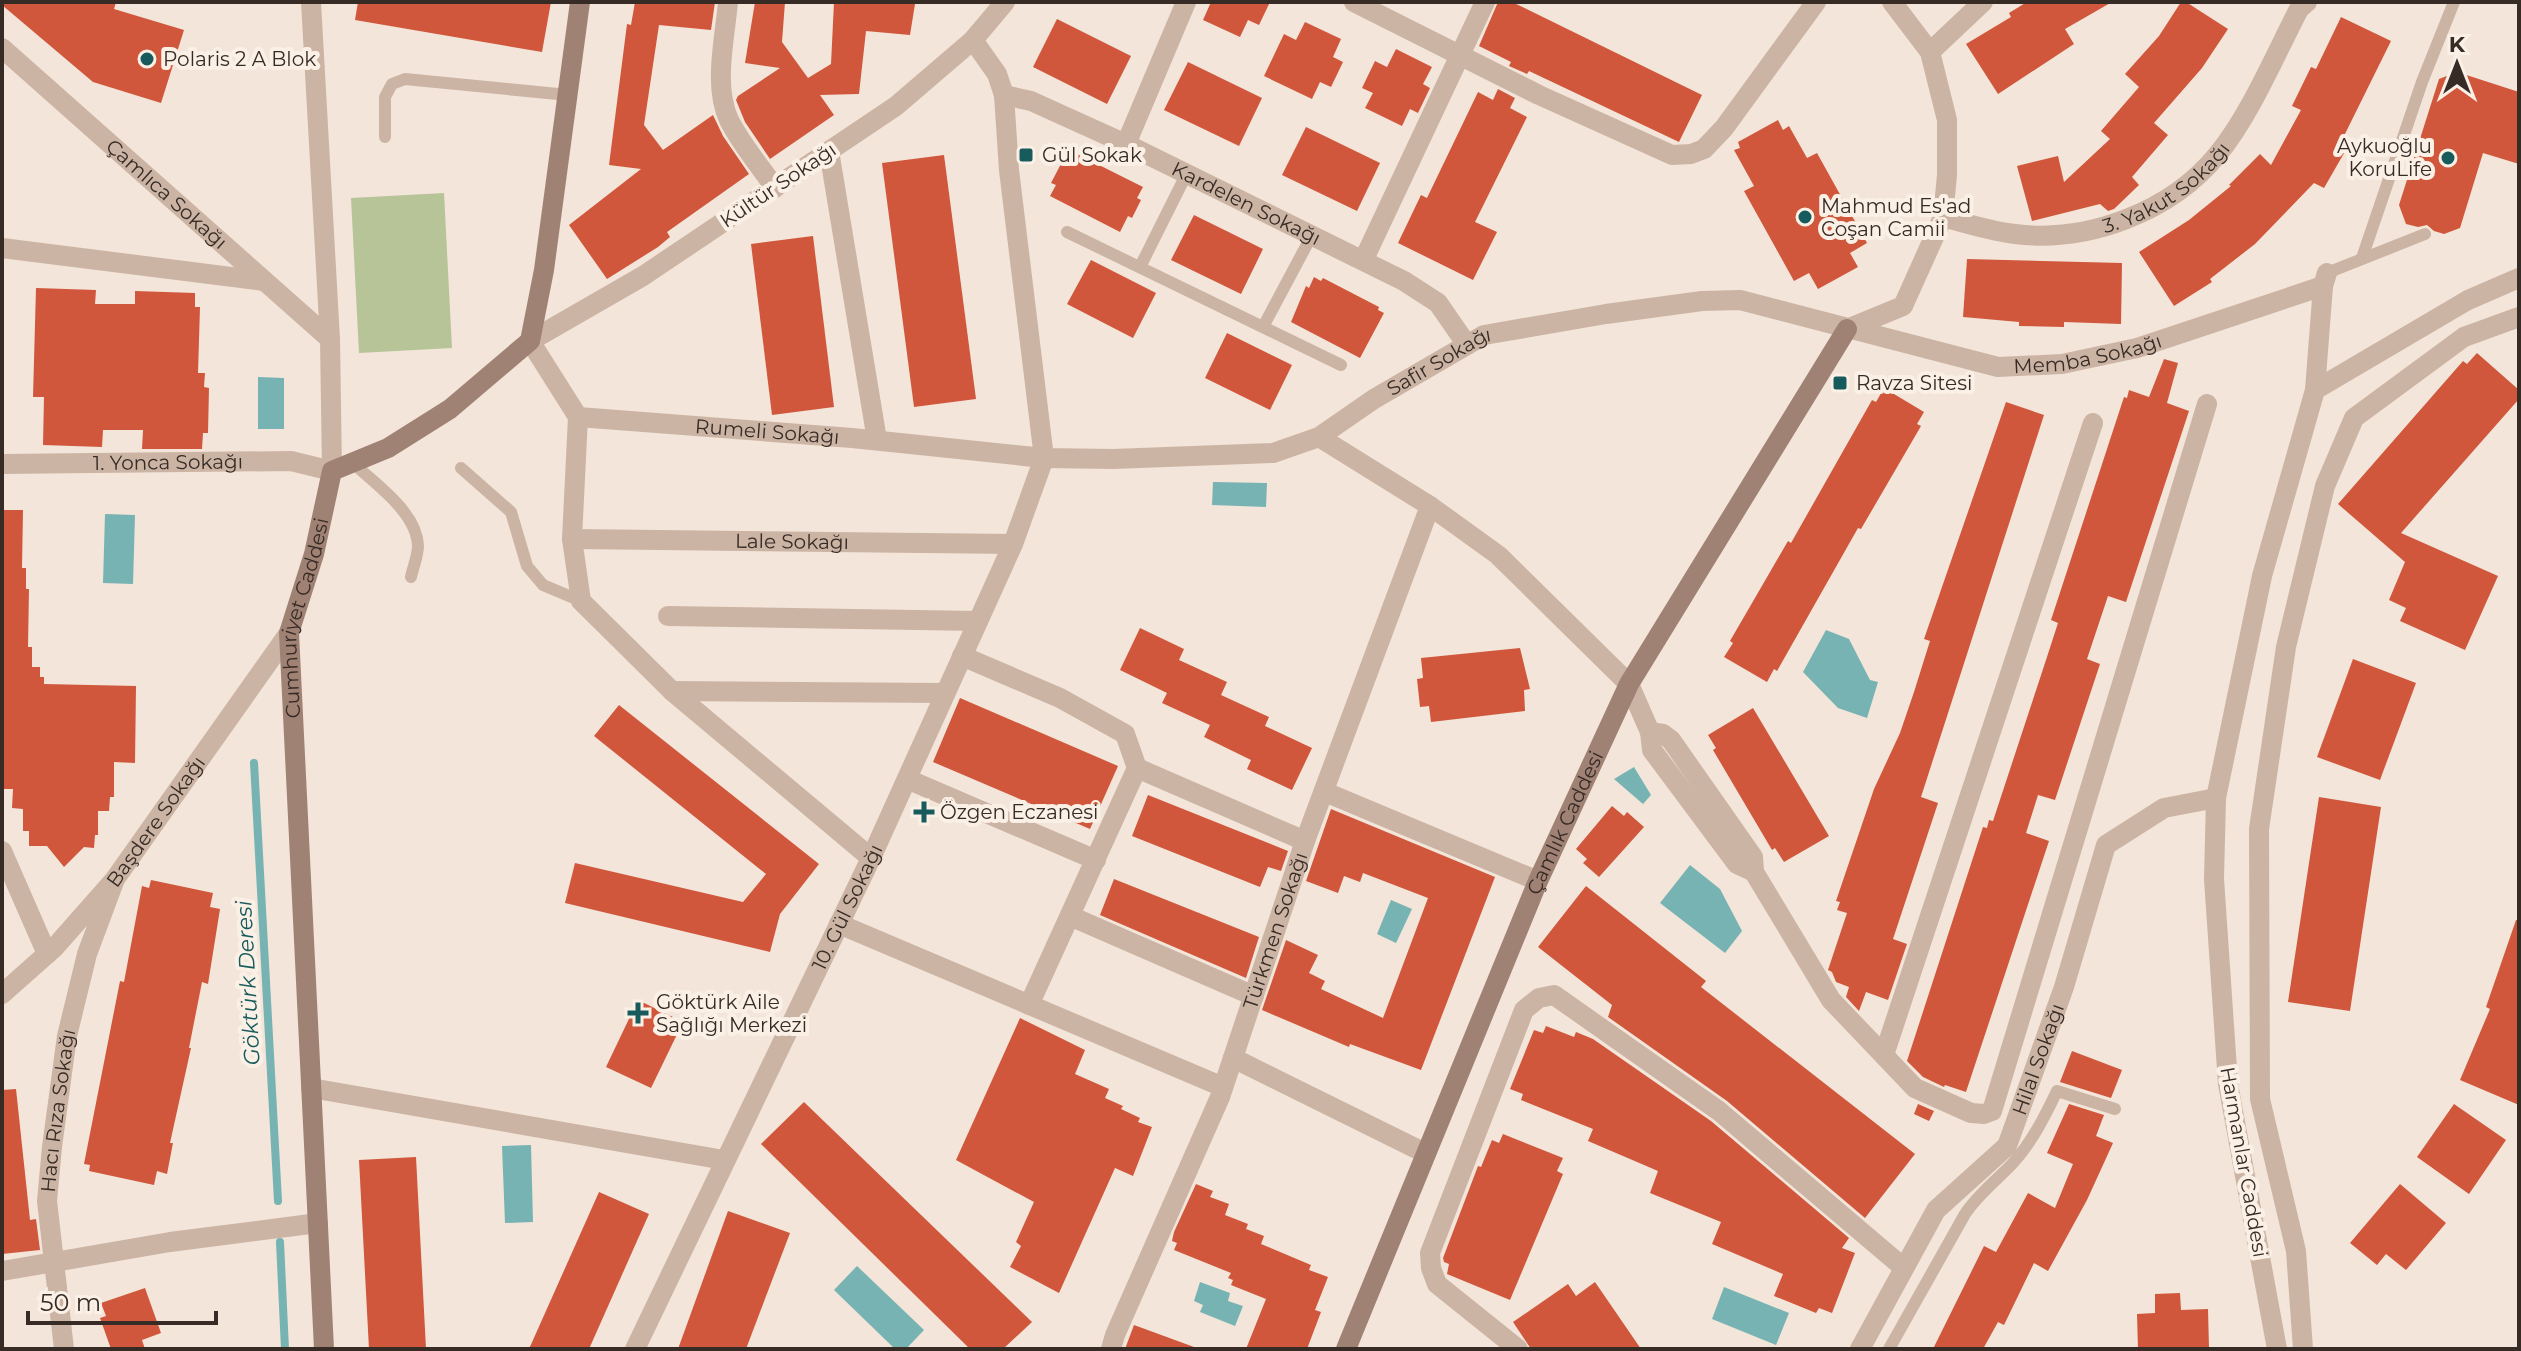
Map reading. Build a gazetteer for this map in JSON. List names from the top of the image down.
{
  "streets": {
    "main road": ["Cumhuriyet Caddesi", "Çamlık Caddesi"],
    "street": [
      "3. Yakut Sokağı",
      "Kültür Sokağı",
      "Çamlıca Sokağı",
      "Kardelen Sokağı",
      "Memba Sokağı",
      "Safir Sokağı",
      "Rumeli Sokağı",
      "1. Yonca Sokağı",
      "Lale Sokağı",
      "Başdere Sokağı",
      "10. Gül Sokağı",
      "Türkmen Sokağı",
      "Hilal Sokağı",
      "Hacı Rıza Sokağı",
      "Harmanlar Caddesi"
    ]
  },
  "crossings": [
    ["Kardelen Sokağı", "Safir Sokağı"],
    ["Memba Sokağı", "Safir Sokağı"],
    ["Memba Sokağı", "Çamlık Caddesi"],
    ["Memba Sokağı", "Harmanlar Caddesi"],
    ["Safir Sokağı", "Rumeli Sokağı"],
    ["Safir Sokağı", "Çamlık Caddesi"],
    ["Safir Sokağı", "10. Gül Sokağı"],
    ["Rumeli Sokağı", "10. Gül Sokağı"],
    ["1. Yonca Sokağı", "Cumhuriyet Caddesi"],
    ["Lale Sokağı", "10. Gül Sokağı"],
    ["Cumhuriyet Caddesi", "Başdere Sokağı"],
    ["Başdere Sokağı", "Hacı Rıza Sokağı"],
    ["Hilal Sokağı", "Harmanlar Caddesi"]
  ],
  "water": ["Göktürk Deresi"],
  "places": {
    "other": ["Polaris 2 A Blok", "Aykuoğlu KoruLife", "Mahmud Es'ad Coşan Camii"],
    "transit": ["Gül Sokak", "Ravza Sitesi"],
    "health": ["Özgen Eczanesi", "Göktürk Aile Sağlığı Merkezi"]
  },
  "scale_bar": "50 m",
  "north": "top"
}
